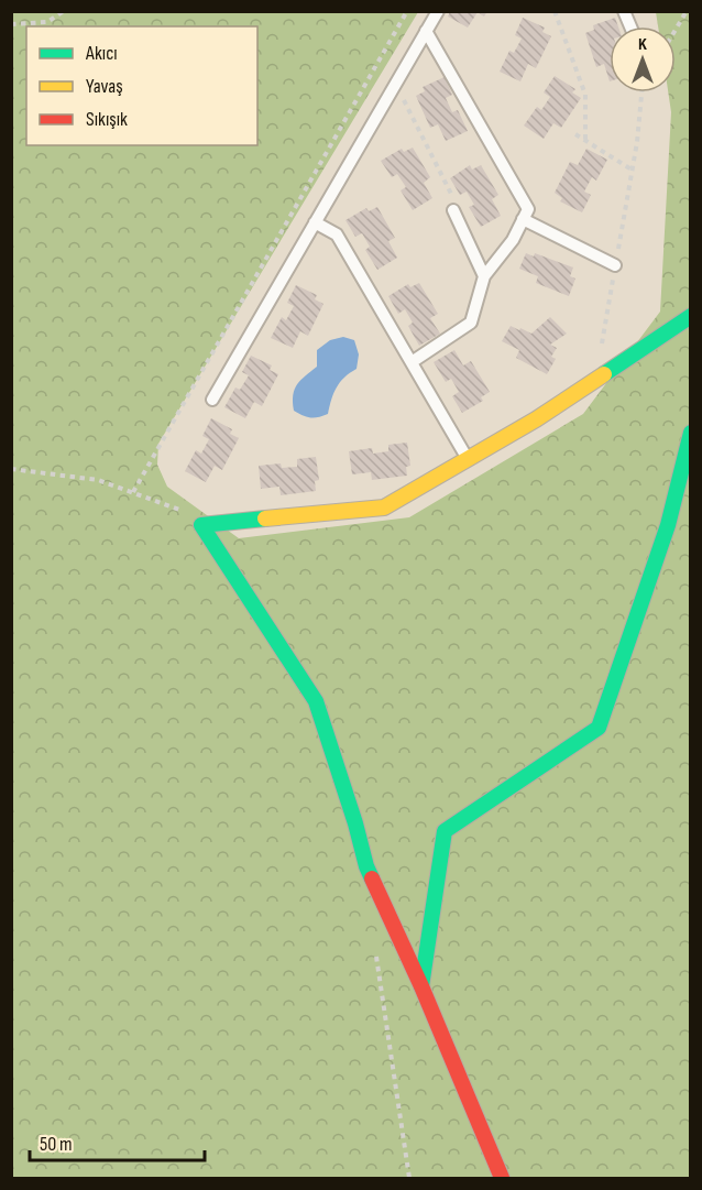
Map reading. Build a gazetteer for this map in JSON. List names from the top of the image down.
{
  "legend": ["Akıcı", "Yavaş", "Sıkışık"],
  "scale_bar": "50 m",
  "north": "top"
}
